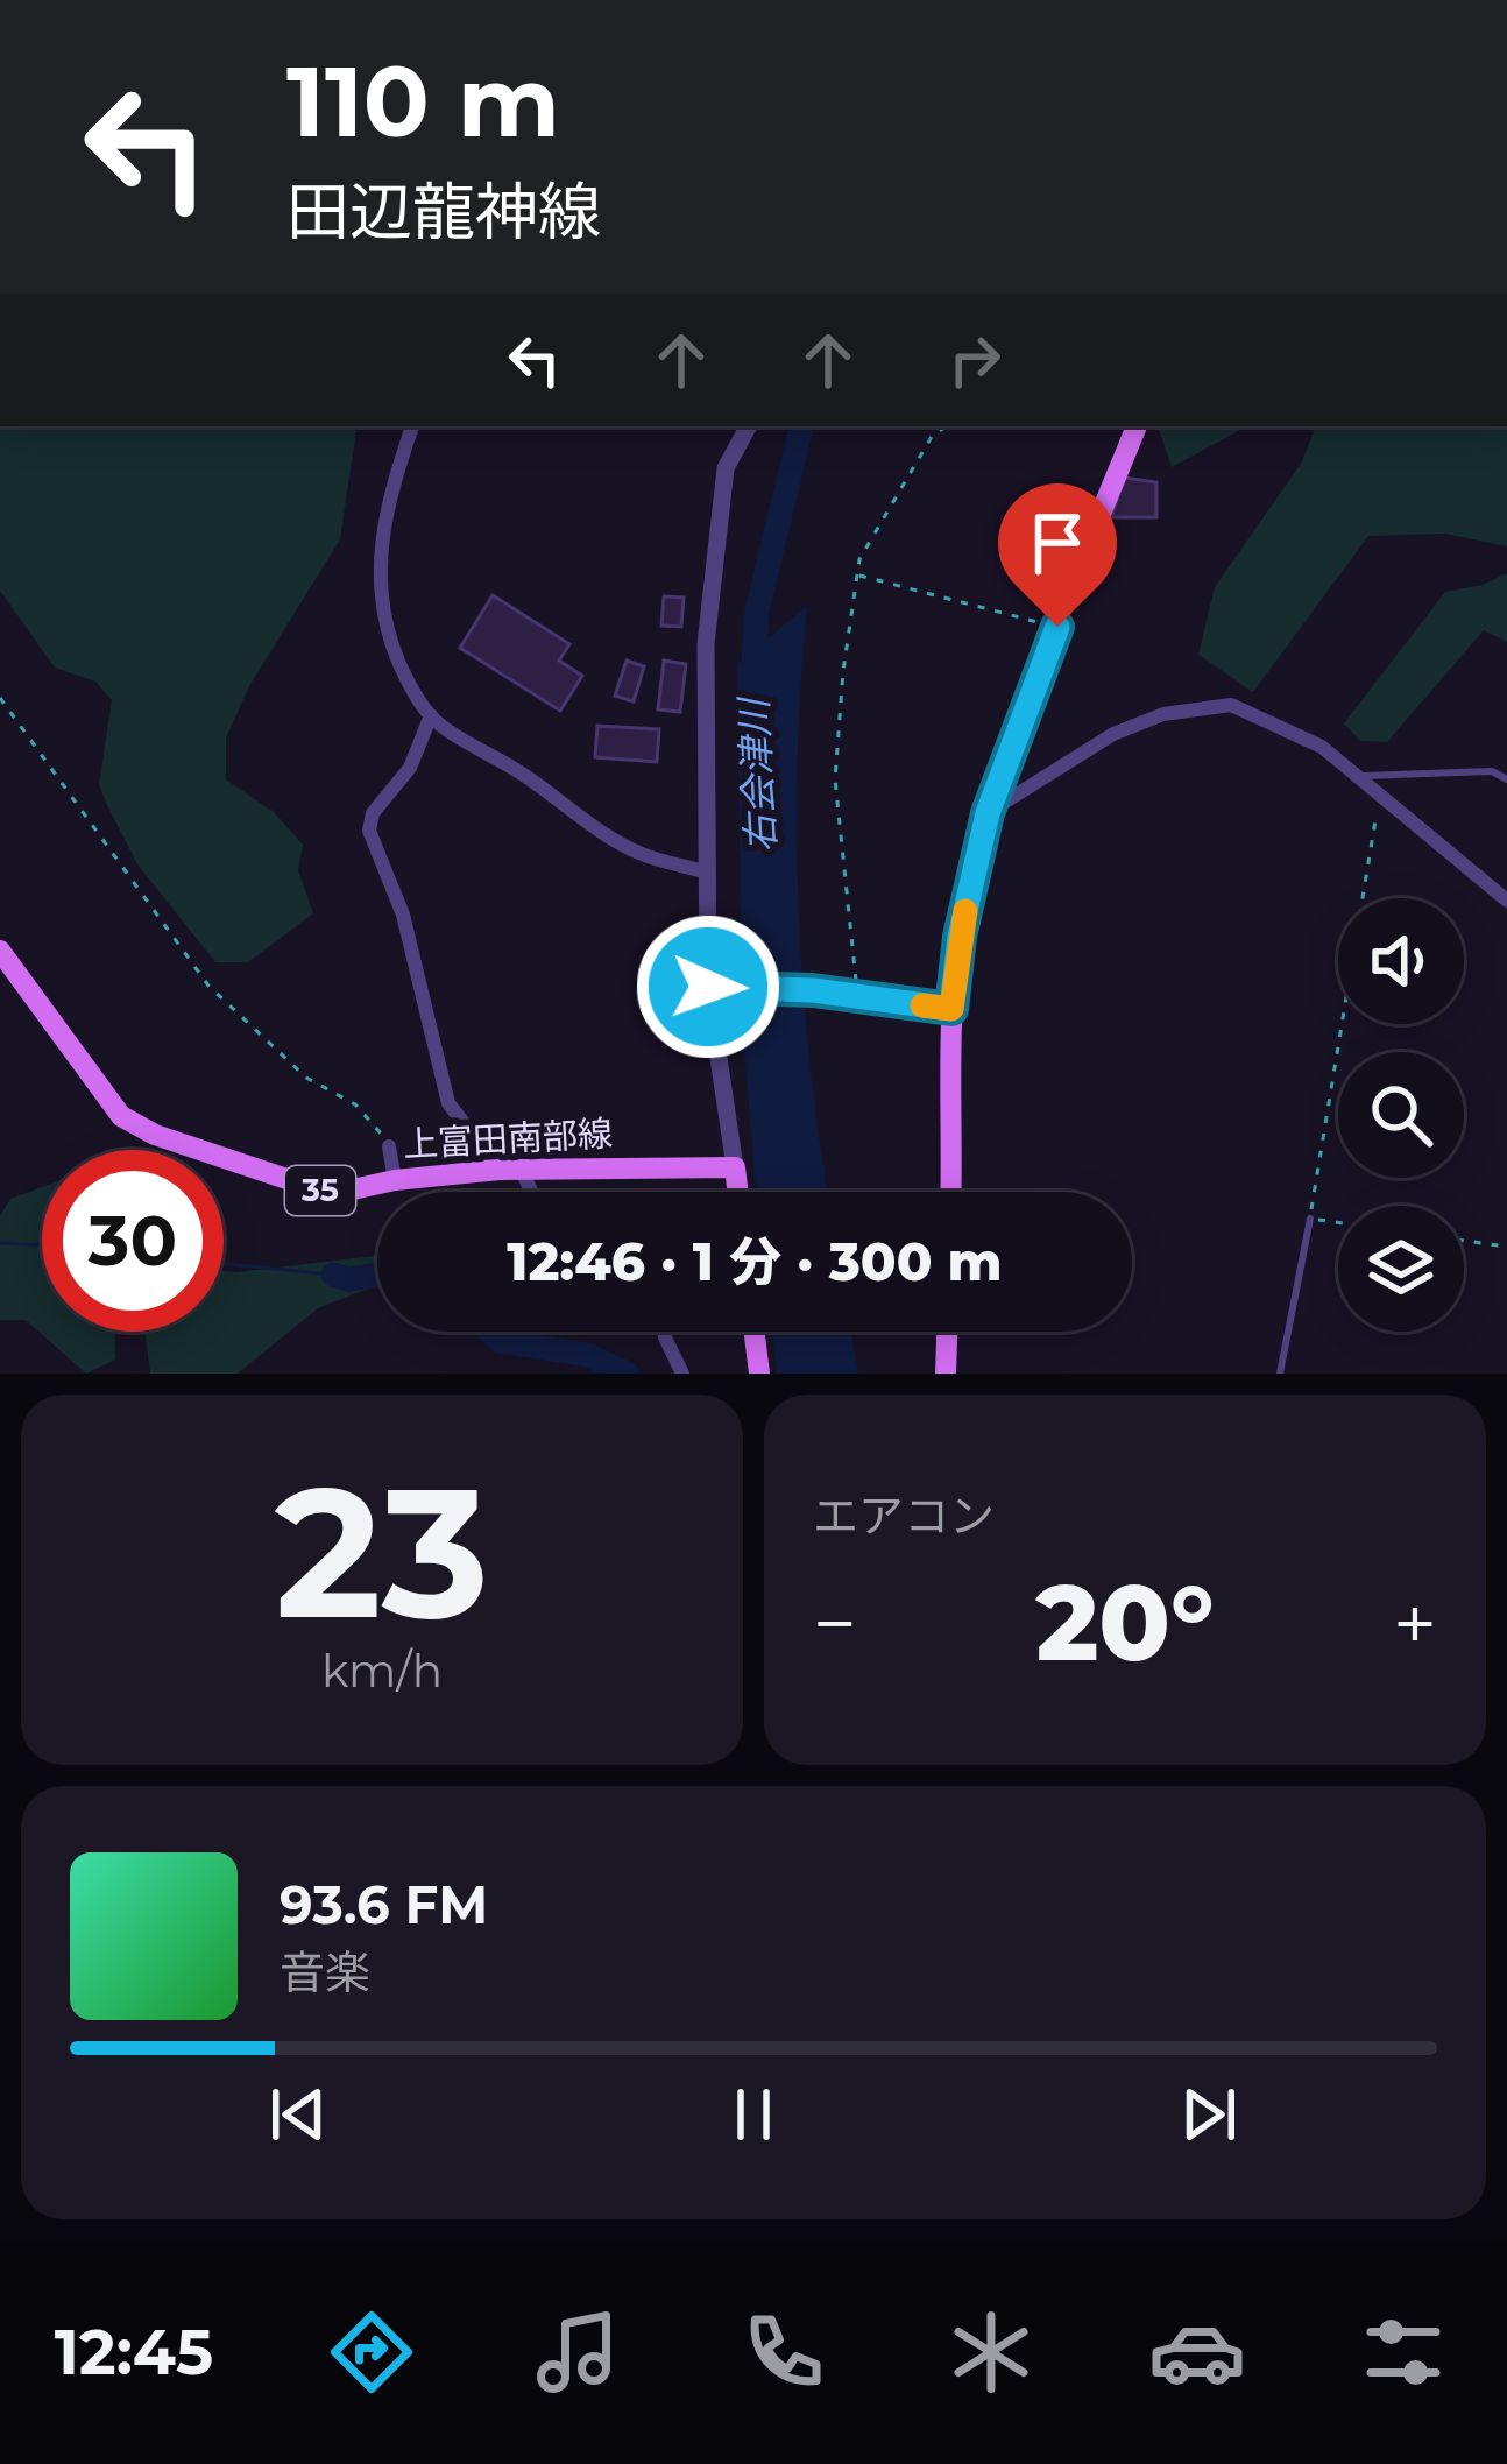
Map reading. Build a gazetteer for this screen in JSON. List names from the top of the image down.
{
  "streets": {
    "main road": ["上富田南部線", "35"]
  },
  "water": ["右会津川"],
  "page": {
    "turn": ["110 m", "田辺龍神線"],
    "limit": "30",
    "trip": "12:46 · 1 分 · 300 m",
    "tile": [
      ["23", "km/h"],
      "エアコン"
    ],
    "heat": ["−", "20°", "+"],
    "song": ["93.6 FM", "音楽"],
    "tabs": "12:45"
  }
}
